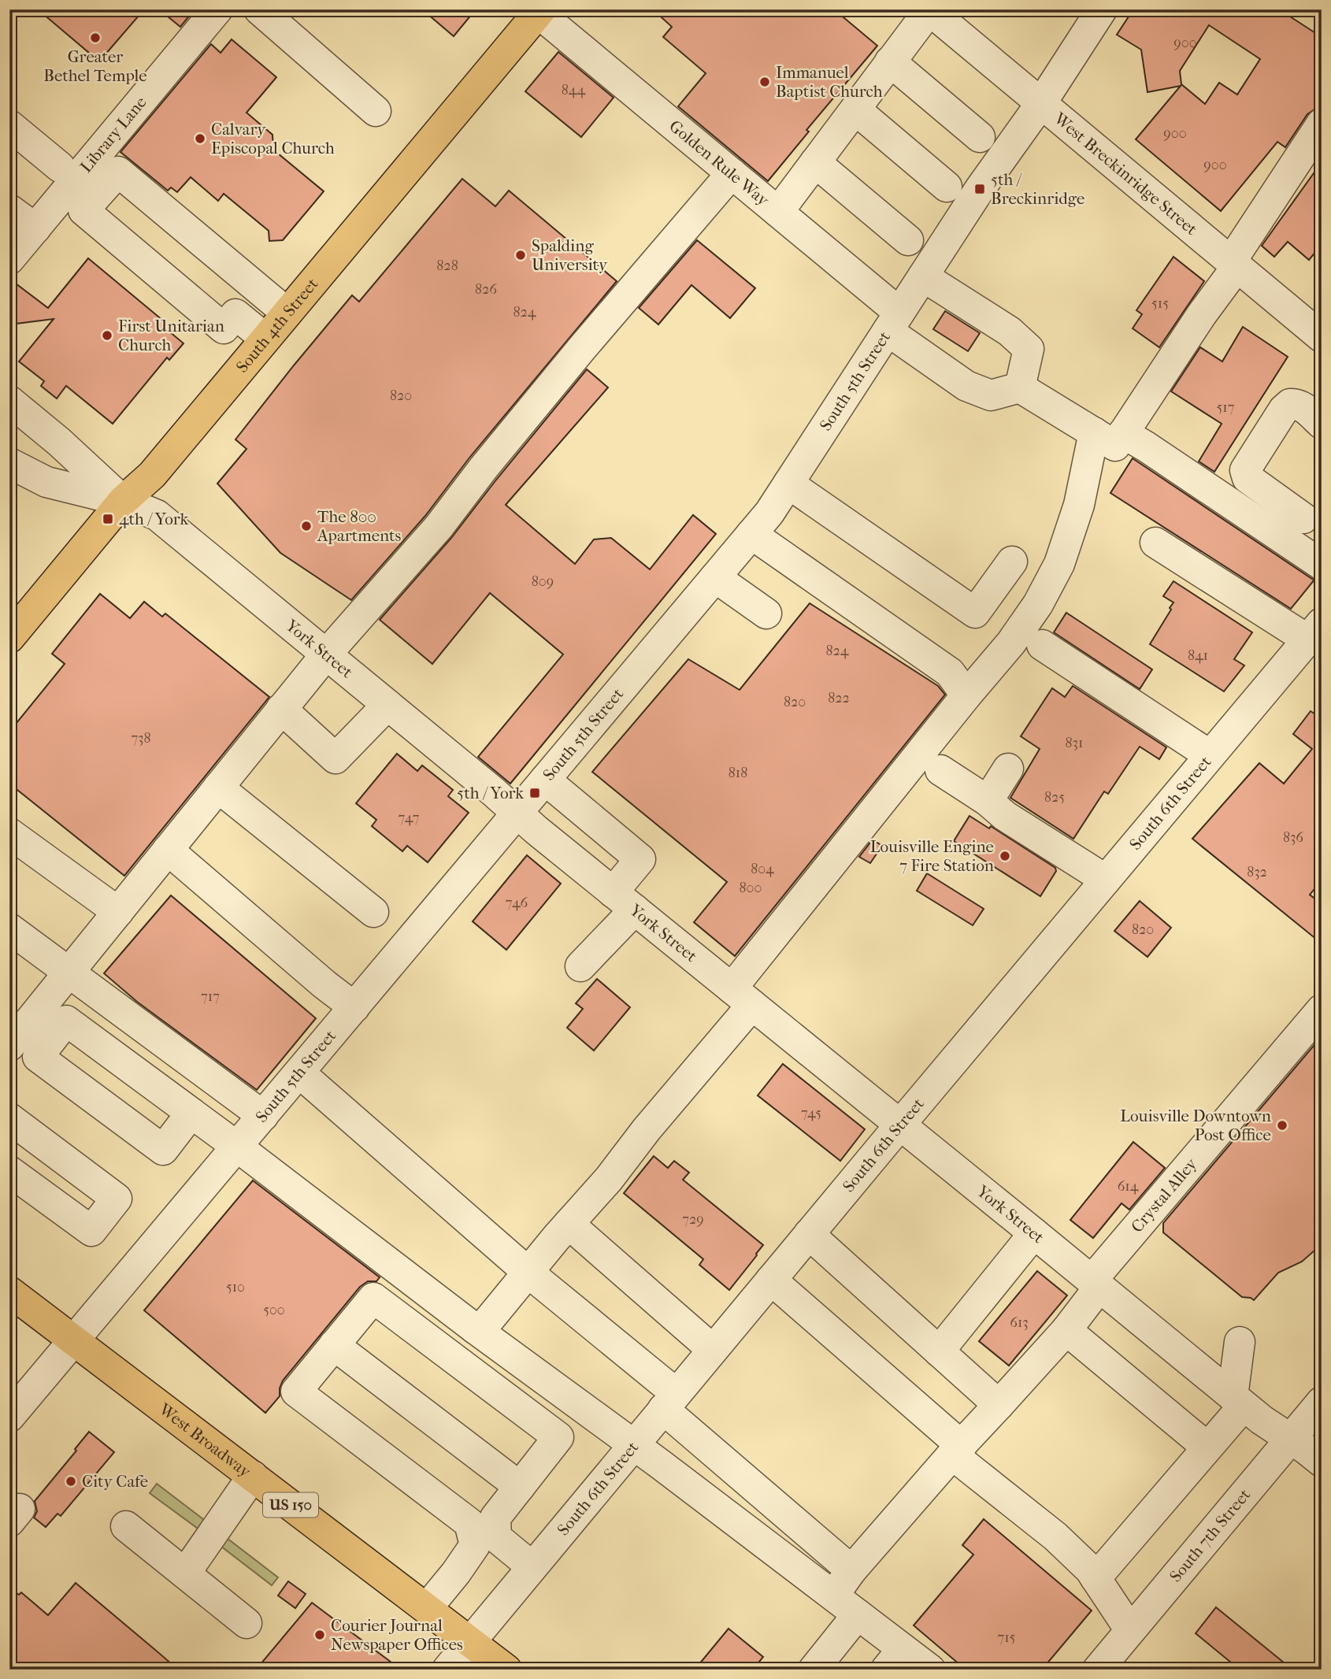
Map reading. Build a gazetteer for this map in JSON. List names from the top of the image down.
{
  "streets": {
    "main road": ["South 4th Street", "West Broadway", "US 150"],
    "street": [
      "Library Lane",
      "Golden Rule Way",
      "West Breckinridge Street",
      "South 5th Street",
      "York Street",
      "South 6th Street",
      "Crystal Alley",
      "South 7th Street"
    ]
  },
  "crossings": [
    ["Golden Rule Way", "South 4th Street"],
    ["Golden Rule Way", "South 5th Street"],
    ["West Breckinridge Street", "South 5th Street"],
    ["South 4th Street", "York Street"],
    ["South 5th Street", "York Street"],
    ["South 5th Street", "West Broadway"],
    ["York Street", "South 6th Street"],
    ["York Street", "Crystal Alley"],
    ["York Street", "South 7th Street"],
    ["South 6th Street", "West Broadway"]
  ],
  "places": {
    "other": [
      "Greater Bethel Temple",
      "Immanuel Baptist Church",
      "Calvary Episcopal Church",
      "Spalding University",
      "First Unitarian Church",
      "The 800 Apartments",
      "Louisville Engine 7 Fire Station",
      "Louisville Downtown Post Office",
      "City Cafe",
      "Courier Journal Newspaper Offices"
    ],
    "transit": ["5th / Breckinridge", "4th / York", "5th / York"]
  },
  "house_numbers": [
    "900",
    "844",
    "900",
    "900",
    "828",
    "826",
    "515",
    "824",
    "820",
    "517",
    "809",
    "824",
    "841",
    "822",
    "820",
    "738",
    "831",
    "818",
    "825",
    "747",
    "836",
    "804",
    "832",
    "800",
    "746",
    "820",
    "717",
    "745",
    "614",
    "729",
    "510",
    "500",
    "613",
    "715"
  ]
}
